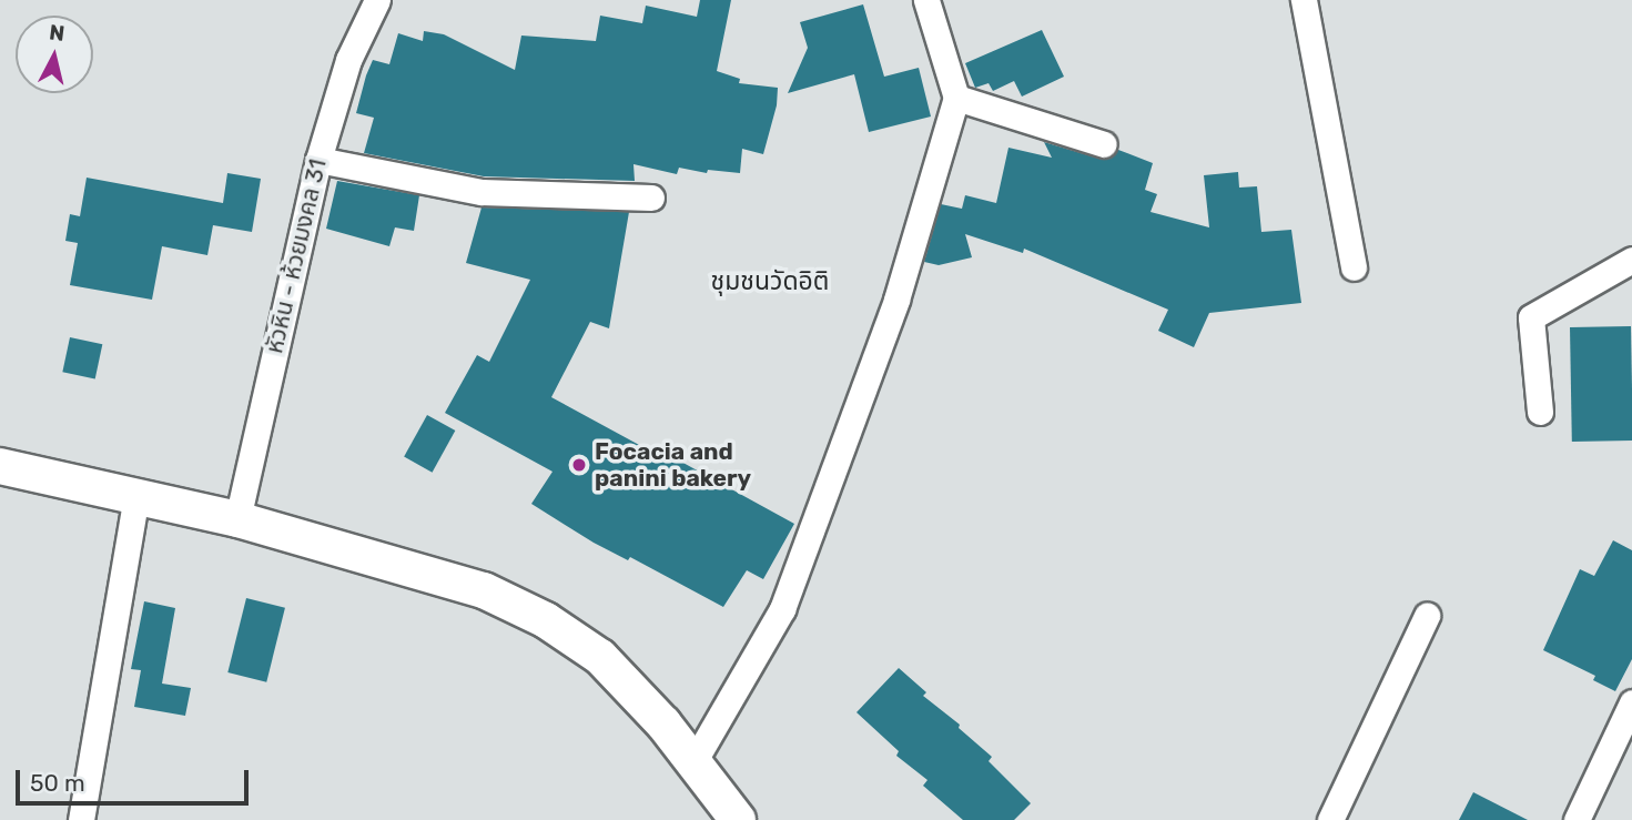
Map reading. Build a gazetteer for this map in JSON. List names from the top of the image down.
{
  "streets": {
    "street": ["หัวหิน - ห้วยมงคล 31"]
  },
  "districts": ["ชุมชนวัดอิติ"],
  "places": ["Focacia and panini bakery"],
  "scale_bar": "50 m",
  "north": "top"
}
